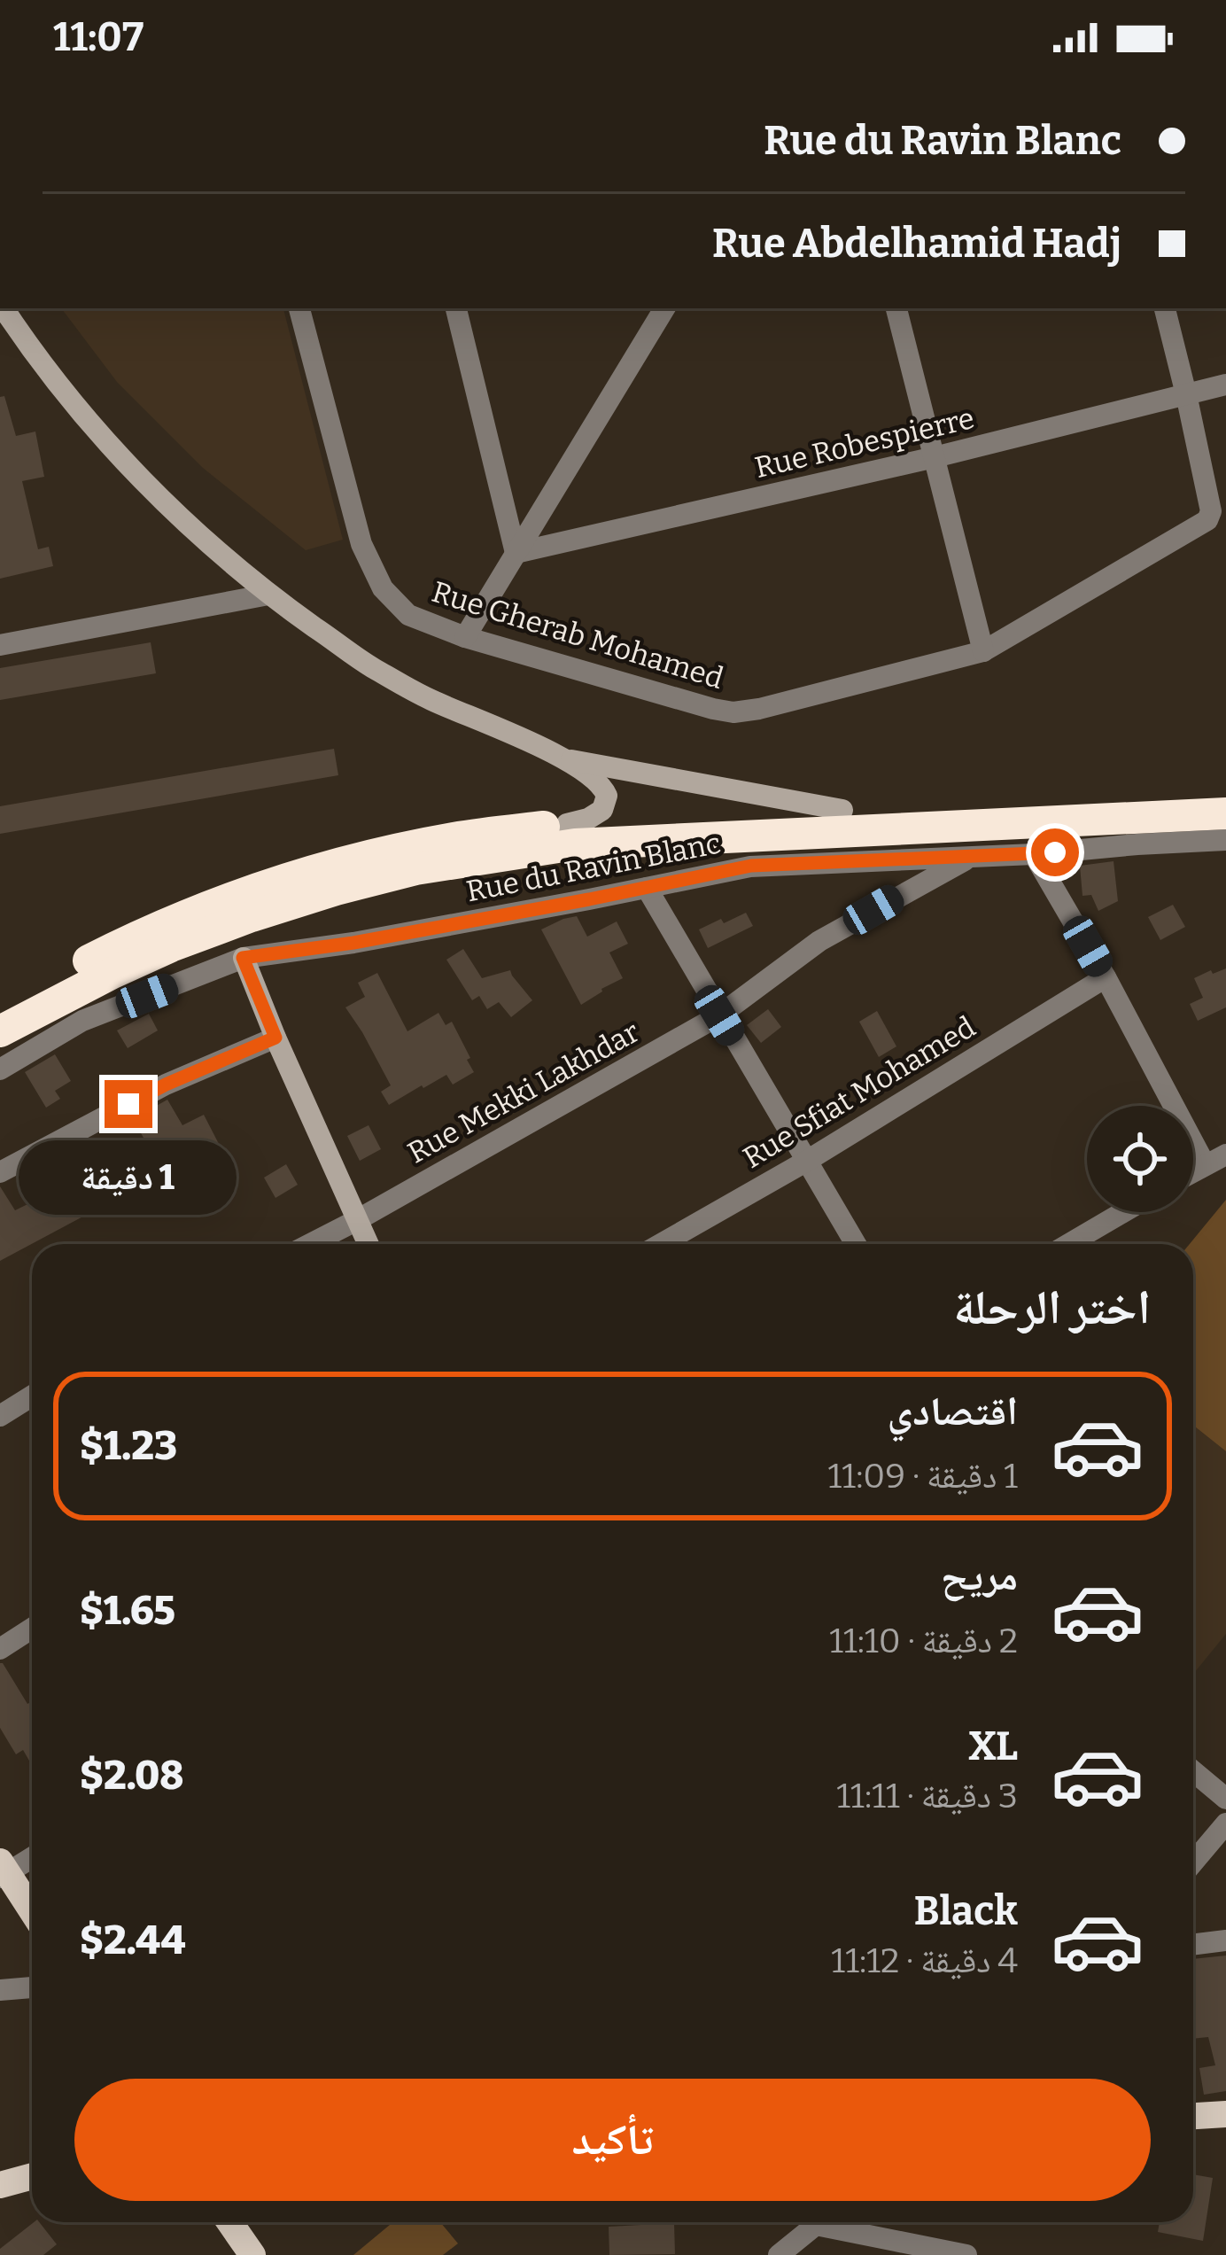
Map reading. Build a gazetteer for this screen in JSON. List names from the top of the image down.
{
  "streets": {
    "street": [
      "Rue Robespierre",
      "Rue Gherab Mohamed",
      "Rue du Ravin Blanc",
      "Rue Mekki Lakhdar",
      "Rue Sfiat Mohamed"
    ]
  },
  "crossings": [
    ["Rue Robespierre", "Rue Gherab Mohamed"],
    ["Rue du Ravin Blanc", "Rue Mekki Lakhdar"]
  ],
  "page": {
    "status": "11:07",
    "banner": ["Rue du Ravin Blanc", "Rue Abdelhamid Hadj"],
    "bubble": "1 دقيقة",
    "heading": "اختر الرحلة",
    "list": [
      {
        "name": "اقتصادي",
        "note": "1 دقيقة · 11:09",
        "value": "$1.23"
      },
      {
        "name": "مريح",
        "note": "2 دقيقة · 11:10",
        "value": "$1.65"
      },
      {
        "name": "XL",
        "note": "3 دقيقة · 11:11",
        "value": "$2.08"
      },
      {
        "name": "Black",
        "note": "4 دقيقة · 11:12",
        "value": "$2.44"
      }
    ],
    "buttons": "تأكيد"
  }
}
